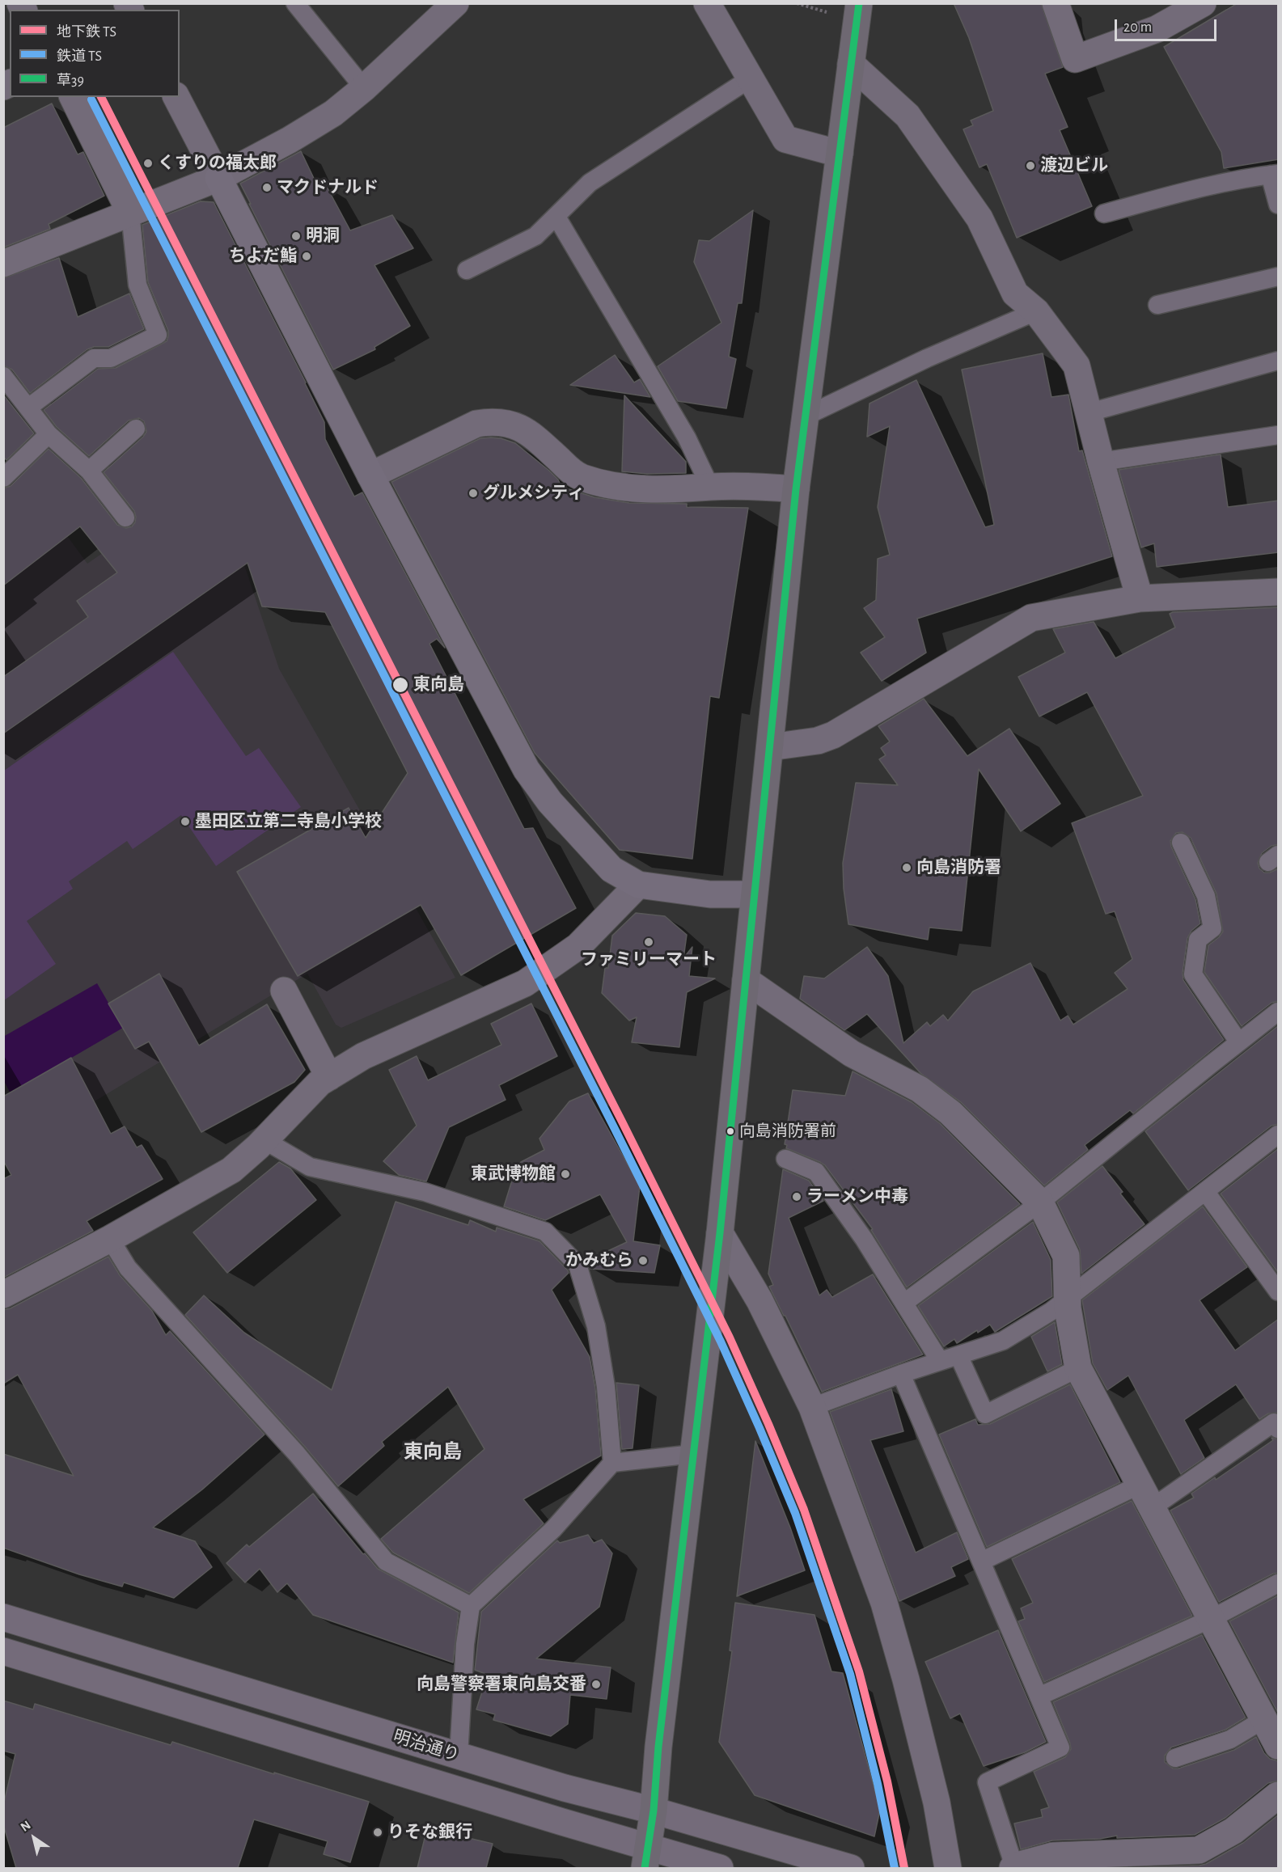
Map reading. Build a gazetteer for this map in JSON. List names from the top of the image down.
{
  "streets": {
    "main road": ["明治通り"]
  },
  "districts": ["東向島"],
  "places": [
    "くすりの福太郎",
    "渡辺ビル",
    "マクドナルド",
    "明洞",
    "ちよだ鮨",
    "グルメシティ",
    "東向島",
    "墨田区立第二寺島小学校",
    "向島消防署",
    "ファミリーマート",
    "向島消防署前",
    "東武博物館",
    "ラーメン中毒",
    "かみむら",
    "向島警察署東向島交番",
    "りそな銀行"
  ],
  "lines": ["transit line 草39", "metro line TS", "rail line TS"],
  "legend": ["地下鉄 TS", "鉄道 TS", "草39"],
  "scale_bar": "20 m",
  "north": "top left"
}
